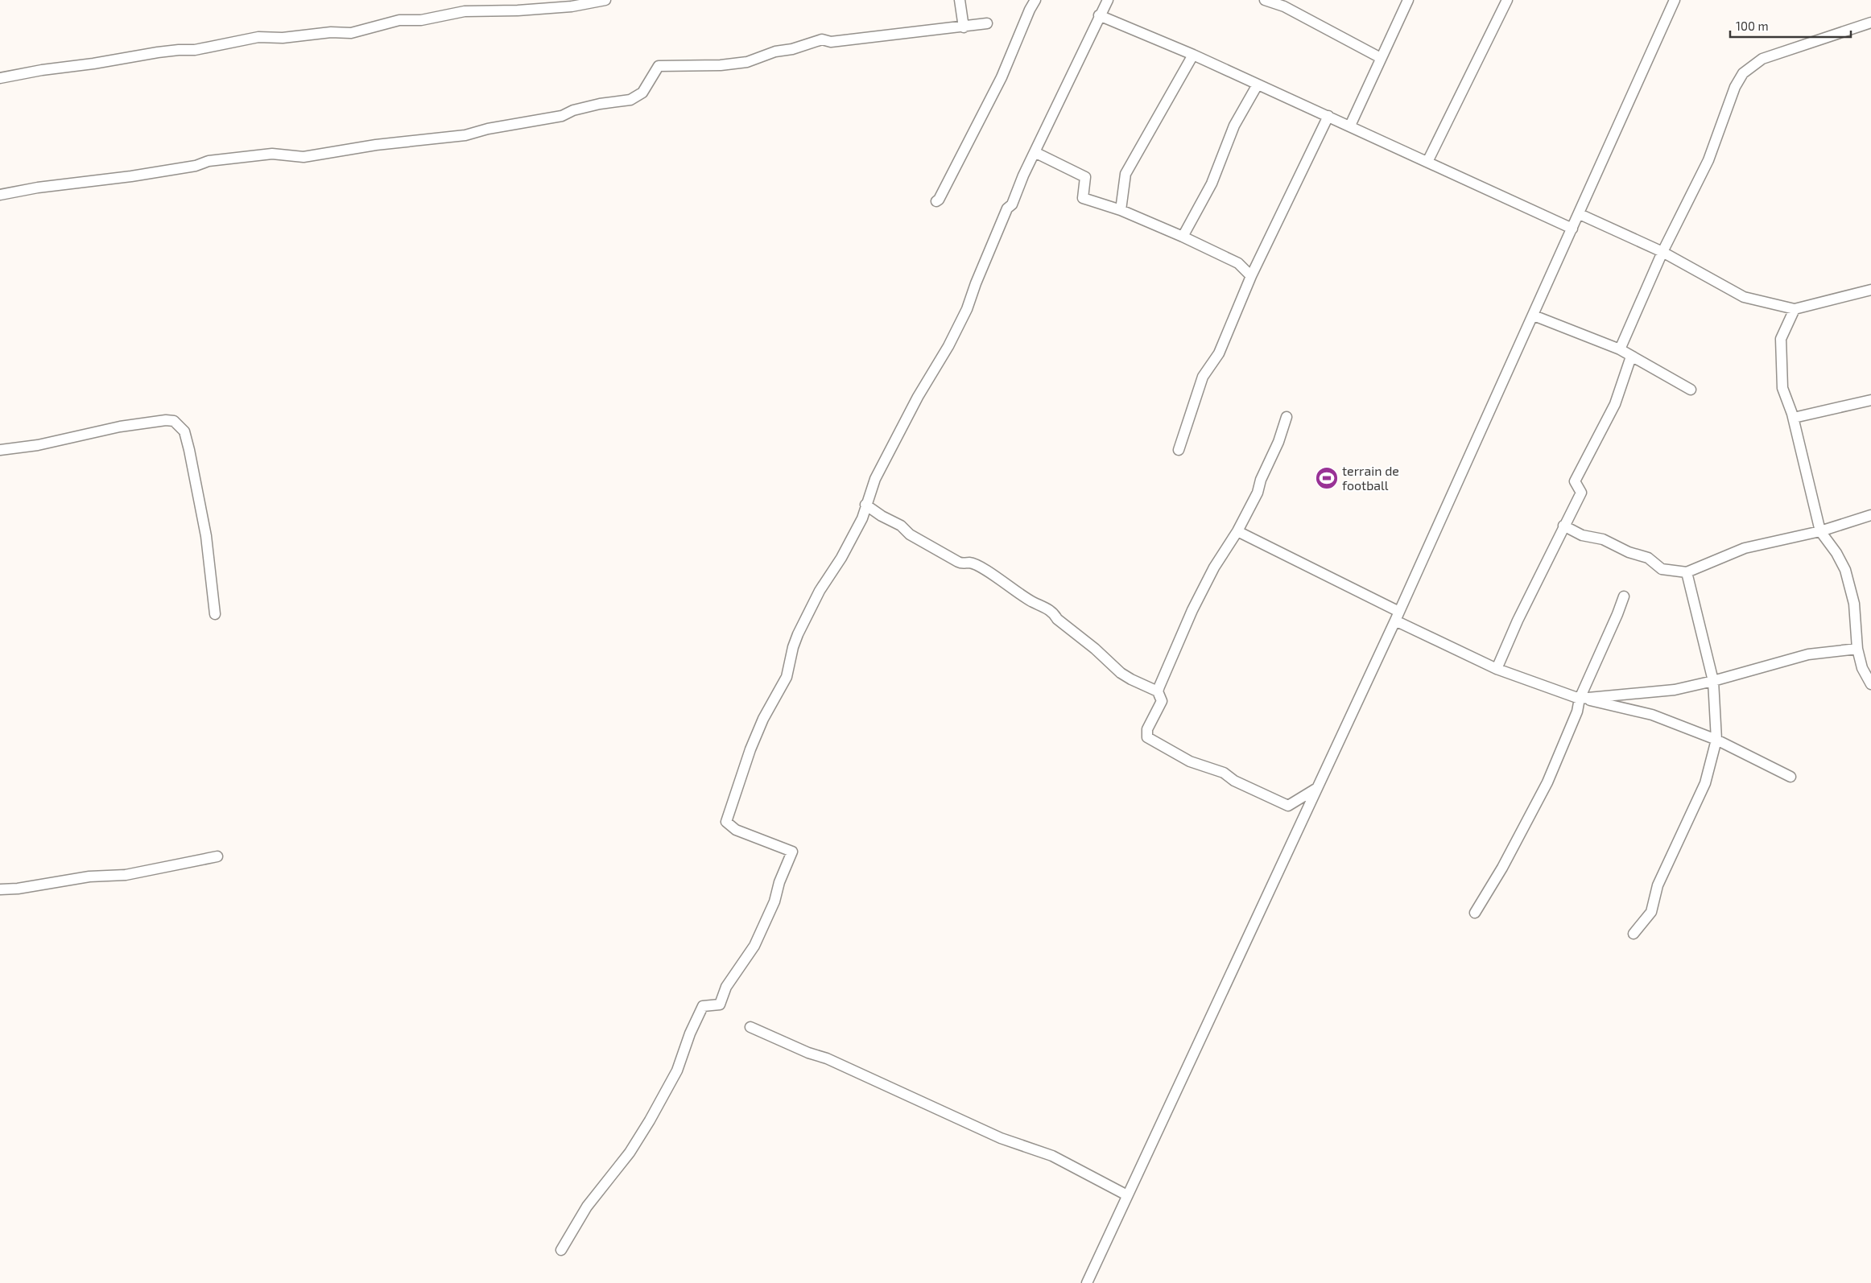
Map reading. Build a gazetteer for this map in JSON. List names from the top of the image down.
{
  "places": {
    "sports": ["terrain de football"]
  },
  "scale_bar": "100 m"
}
